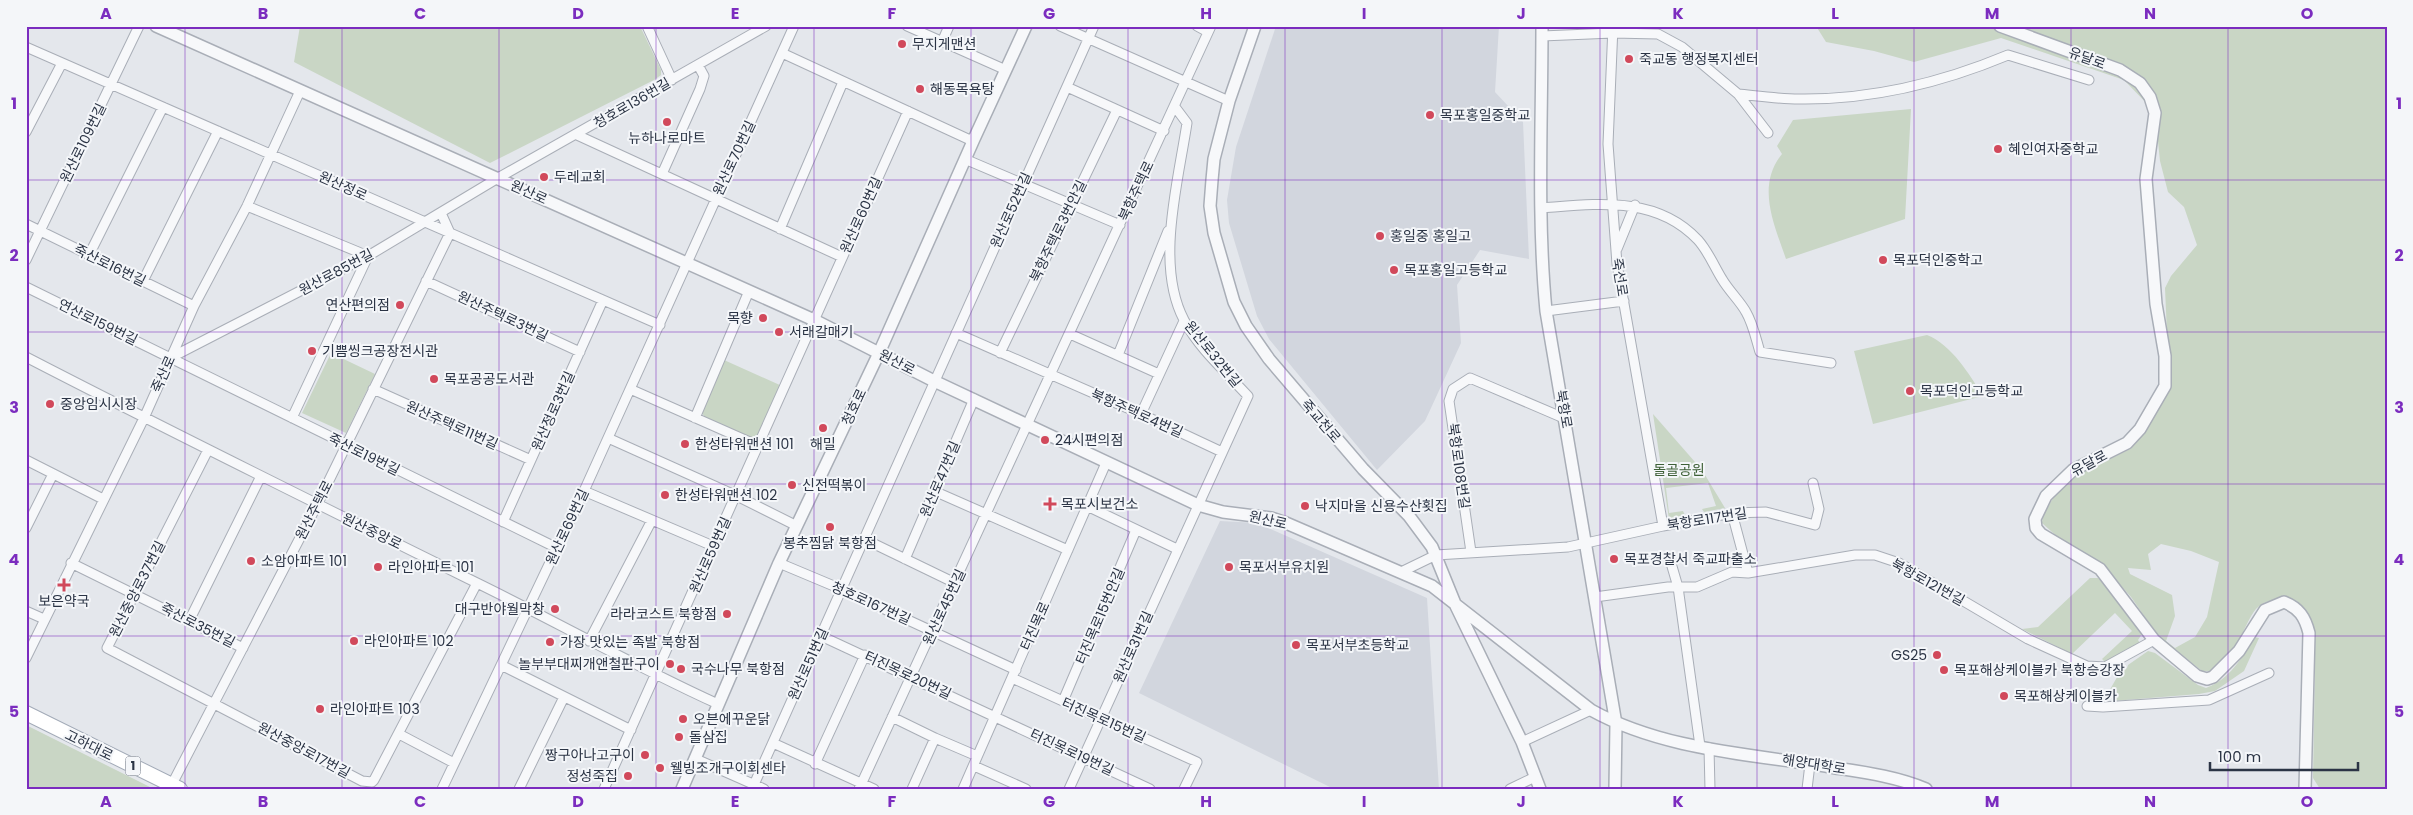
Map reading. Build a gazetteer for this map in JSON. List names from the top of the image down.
{
  "streets": {
    "main road": ["고하대로", "1"],
    "street": [
      "유달로",
      "청호로136번길",
      "원산로109번길",
      "원산로70번길",
      "원산정로",
      "북항주택로",
      "원산로",
      "원산로52번길",
      "원산로60번길",
      "북항주택로3번안길",
      "죽산로16번길",
      "원산로85번길",
      "죽선로",
      "원산주택로3번길",
      "연산로159번길",
      "원산로32번길",
      "죽산로",
      "청호로",
      "북항로",
      "원산정로3번길",
      "북항주택로4번길",
      "죽교천로",
      "원산주택로11번길",
      "죽산로19번길",
      "북항로108번길",
      "원산로47번길",
      "원산주택로",
      "북항로117번길",
      "원산로69번길",
      "원산중앙로",
      "원산로59번길",
      "북항로121번길",
      "원산중앙로37번길",
      "청호로167번길",
      "원산로45번길",
      "터진목로15번안길",
      "죽산로35번길",
      "터진목로",
      "원산로31번길",
      "원산로51번길",
      "터진목로20번길",
      "터진목로15번길",
      "원산중앙로17번길",
      "터진목로19번길",
      "해양대학로"
    ]
  },
  "crossings": [
    ["유달로", "북항로121번길"],
    ["청호로136번길", "원산로"],
    ["청호로136번길", "원산로85번길"],
    ["원산로109번길", "원산정로"],
    ["원산로109번길", "죽산로16번길"],
    ["원산로70번길", "원산로"],
    ["원산로70번길", "원산로69번길"],
    ["원산정로", "원산로85번길"],
    ["원산정로", "죽산로"],
    ["원산정로", "원산정로3번길"],
    ["원산정로", "원산주택로"],
    ["원산정로", "원산로69번길"],
    ["북항주택로", "원산로"],
    ["북항주택로", "원산로32번길"],
    ["북항주택로", "북항주택로4번길"],
    ["북항주택로", "원산로45번길"],
    ["원산로", "원산로52번길"],
    ["원산로", "원산로60번길"],
    ["원산로", "원산로85번길"],
    ["원산로", "원산로32번길"],
    ["원산로", "죽산로"],
    ["원산로", "청호로"],
    ["원산로", "북항로"],
    ["원산로", "죽교천로"],
    ["원산로", "원산로47번길"],
    ["원산로", "원산로69번길"],
    ["원산로", "원산로59번길"],
    ["원산로", "원산로45번길"],
    ["원산로", "터진목로"],
    ["원산로", "원산로31번길"],
    ["원산로", "원산로51번길"],
    ["원산로", "해양대학로"],
    ["원산로52번길", "북항주택로4번길"],
    ["원산로52번길", "원산로51번길"],
    ["원산로60번길", "원산로59번길"],
    ["북항주택로3번안길", "북항주택로4번길"],
    ["죽산로16번길", "죽산로"],
    ["원산로85번길", "연산로159번길"],
    ["원산로85번길", "죽산로"],
    ["원산로85번길", "죽산로19번길"],
    ["죽선로", "북항로117번길"],
    ["원산주택로3번길", "원산정로3번길"],
    ["원산주택로3번길", "원산주택로"],
    ["연산로159번길", "죽산로"],
    ["연산로159번길", "죽산로19번길"],
    ["원산로32번길", "북항주택로4번길"],
    ["원산로32번길", "원산로31번길"],
    ["죽산로", "죽산로19번길"],
    ["죽산로", "원산중앙로"],
    ["죽산로", "죽산로35번길"],
    ["청호로", "원산중앙로"],
    ["청호로", "청호로167번길"],
    ["북항로", "북항로108번길"],
    ["북항로", "북항로117번길"],
    ["북항로", "북항로121번길"],
    ["북항로", "해양대학로"],
    ["원산정로3번길", "원산주택로11번길"],
    ["원산정로3번길", "죽산로19번길"],
    ["원산주택로11번길", "원산주택로"],
    ["죽산로19번길", "원산주택로"],
    ["죽산로19번길", "원산로69번길"],
    ["원산주택로", "원산중앙로"],
    ["원산주택로", "원산중앙로37번길"],
    ["원산주택로", "죽산로35번길"],
    ["원산주택로", "고하대로"],
    ["원산주택로", "원산중앙로17번길"],
    ["원산로69번길", "원산중앙로"],
    ["원산중앙로", "원산로59번길"],
    ["원산중앙로", "원산중앙로37번길"],
    ["원산중앙로", "원산중앙로17번길"],
    ["원산중앙로37번길", "죽산로35번길"],
    ["원산중앙로37번길", "원산중앙로17번길"],
    ["청호로167번길", "원산로45번길"],
    ["청호로167번길", "터진목로"],
    ["청호로167번길", "원산로51번길"],
    ["청호로167번길", "터진목로15번길"],
    ["원산로45번길", "터진목로20번길"],
    ["터진목로15번안길", "터진목로15번길"],
    ["터진목로", "터진목로20번길"],
    ["터진목로", "터진목로15번길"],
    ["터진목로", "터진목로19번길"],
    ["원산로31번길", "터진목로15번길"],
    ["원산로31번길", "터진목로19번길"],
    ["원산로51번길", "터진목로20번길"],
    ["터진목로20번길", "터진목로19번길"]
  ],
  "parks": ["돌골공원"],
  "places": {
    "other": [
      "무지게맨션",
      "죽교동 행정복지센터",
      "해동목욕탕",
      "목포홍일중학교",
      "뉴하나로마트",
      "혜인여자중학교",
      "두레교회",
      "홍일중 홍일고",
      "목포덕인중학고",
      "목포홍일고등학교",
      "연산편의점",
      "목향",
      "서래갈매기",
      "기쁨씽크공장전시관",
      "목포공공도서관",
      "목포덕인고등학교",
      "중앙임시시장",
      "해밀",
      "24시편의점",
      "한성타워맨션 101",
      "신전떡볶이",
      "한성타워맨션 102",
      "낙지마을 신용수산횟집",
      "봉추찜닭 북항점",
      "목포경찰서 죽교파출소",
      "소암아파트 101",
      "라인아파트 101",
      "목포서부유치원",
      "대구반야월막창",
      "라라코스트 북항점",
      "라인아파트 102",
      "가장 맛있는 족발 북항점",
      "목포서부초등학교",
      "GS25",
      "놀부부대찌개앤철판구이",
      "국수나무 북항점",
      "목포해상케이블카 북항승강장",
      "목포해상케이블카",
      "라인아파트 103",
      "오븐에꾸운닭",
      "돌삼집",
      "짱구아나고구이",
      "웰빙조개구이회센타",
      "정성죽집"
    ],
    "health": ["목포시보건소", "보은약국"]
  },
  "scale_bar": "100 m",
  "grid": {
    "columns": [
      "A",
      "B",
      "C",
      "D",
      "E",
      "F",
      "G",
      "H",
      "I",
      "J",
      "K",
      "L",
      "M",
      "N",
      "O"
    ],
    "rows": [
      "1",
      "2",
      "3",
      "4",
      "5"
    ]
  }
}
